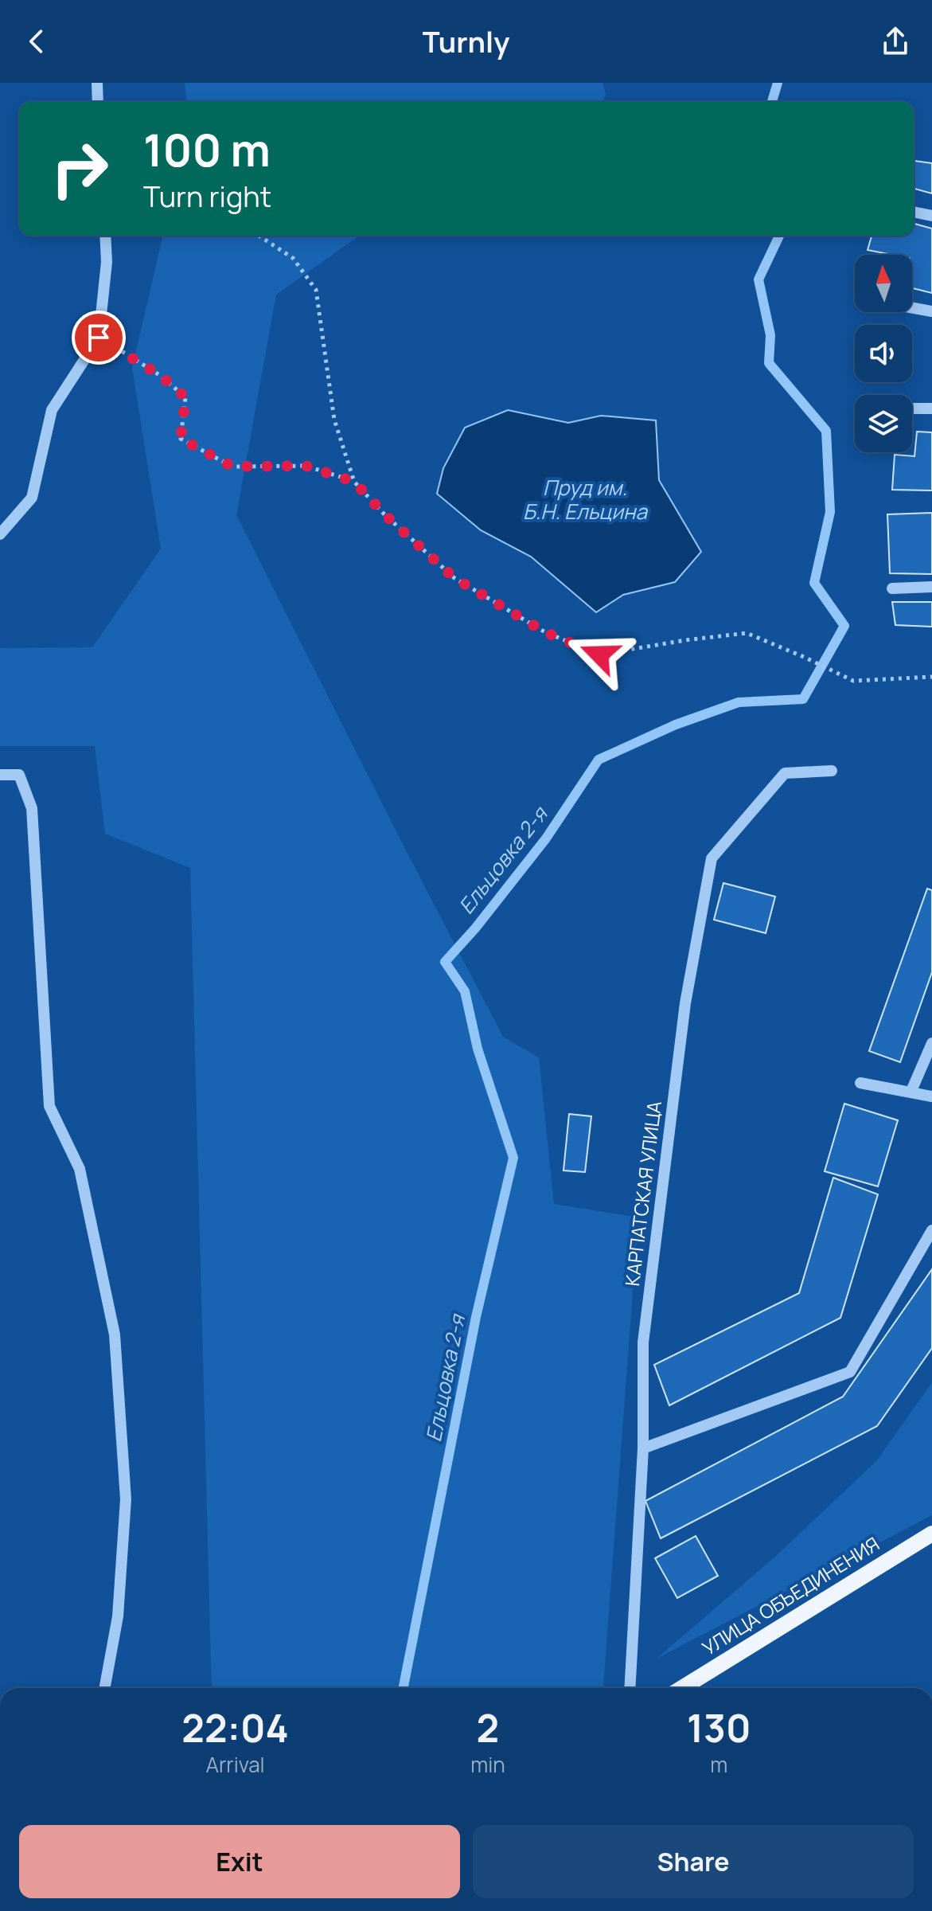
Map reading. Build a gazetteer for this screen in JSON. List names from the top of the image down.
{
  "streets": {
    "main road": ["УЛИЦА ОБЪЕДИНЕНИЯ"],
    "street": ["КАРПАТСКАЯ УЛИЦА"]
  },
  "water": ["Пруд им. Б.Н. Ельцина", "Ельцовка 2-я"],
  "north": "top",
  "page": {
    "header": "Turnly",
    "turn": ["100 m", "Turn right"],
    "eta": [
      "22:04",
      "Arrival",
      "2",
      "min",
      "130",
      "m"
    ],
    "buttons": ["Exit", "Share"]
  }
}
